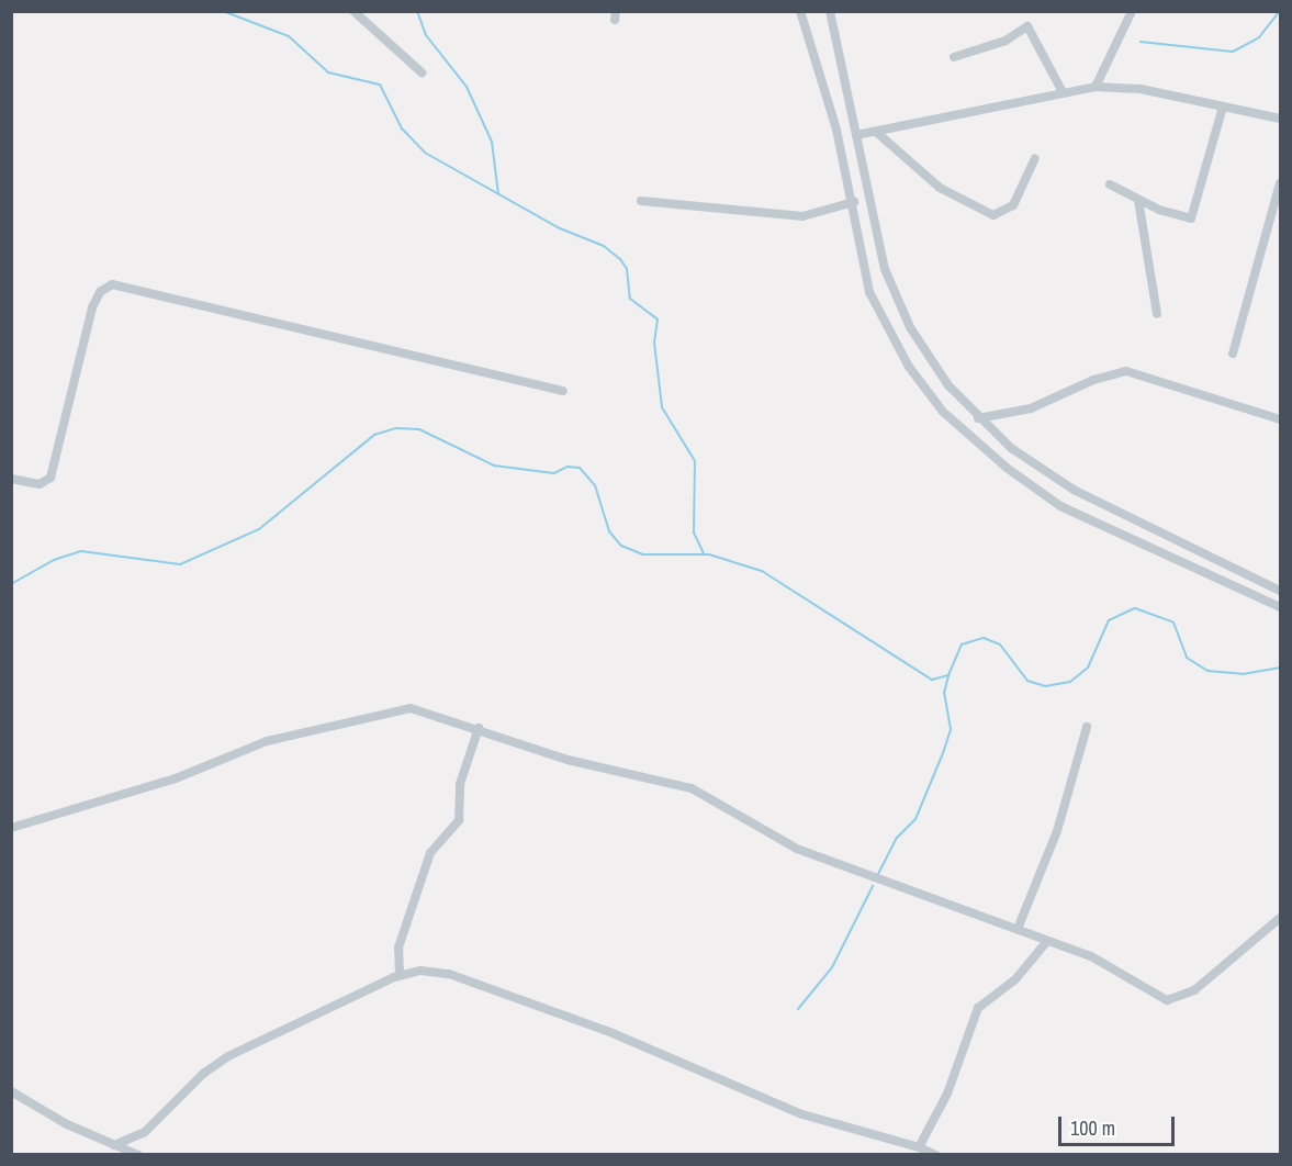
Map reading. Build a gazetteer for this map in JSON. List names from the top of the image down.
{
  "scale_bar": "100 m"
}
